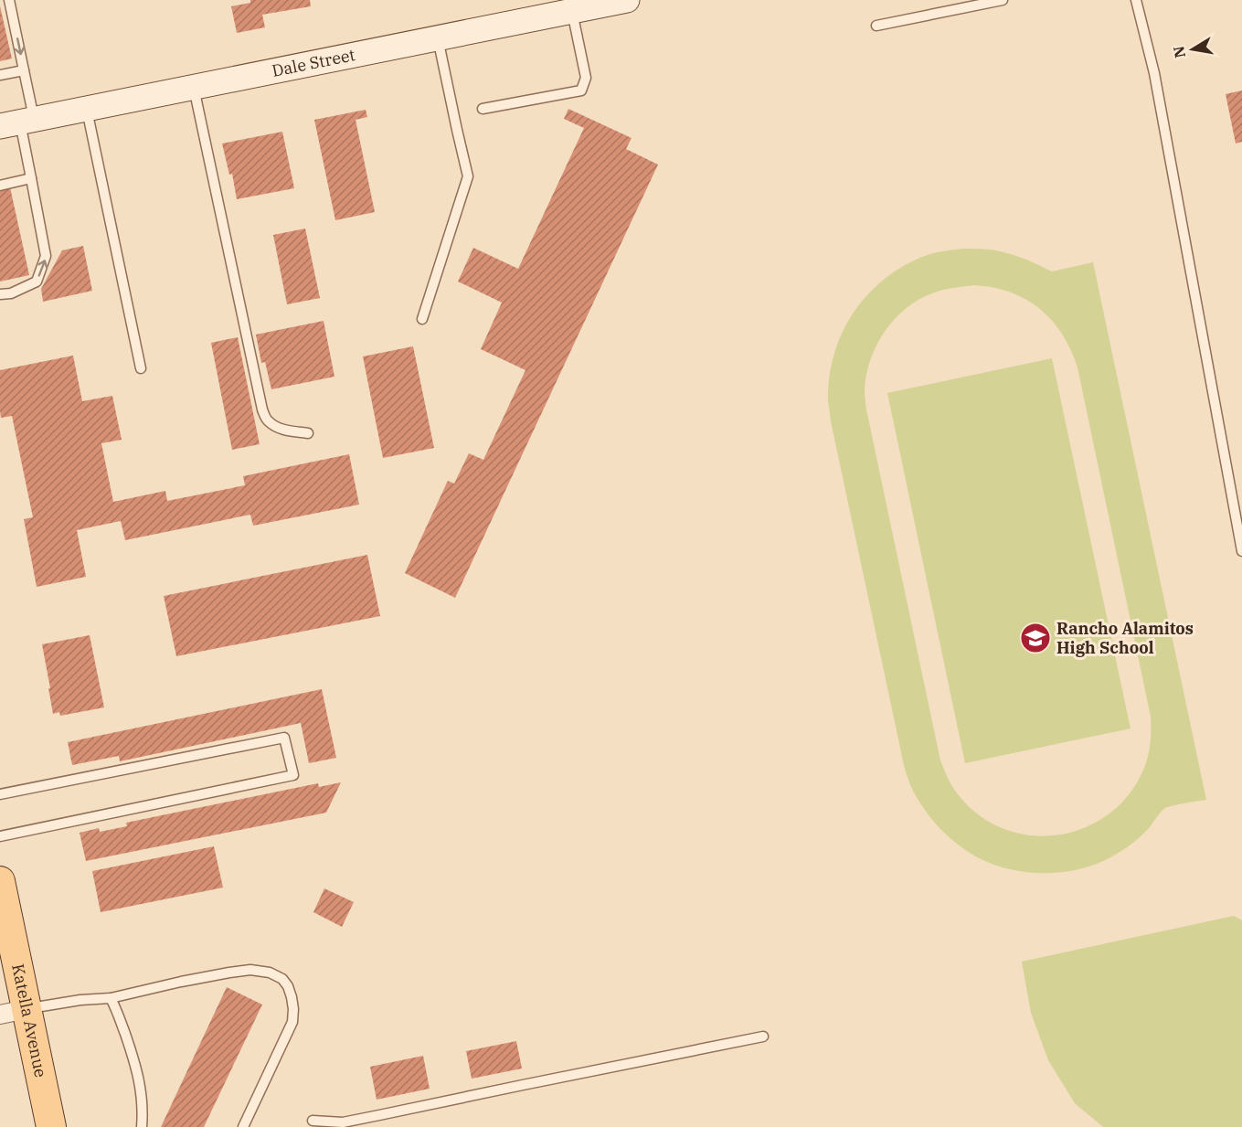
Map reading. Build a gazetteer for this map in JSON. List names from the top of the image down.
{
  "streets": {
    "main road": ["Katella Avenue"],
    "street": ["Dale Street"]
  },
  "places": {
    "school or university": ["Rancho Alamitos High School"]
  },
  "north": "left"
}
